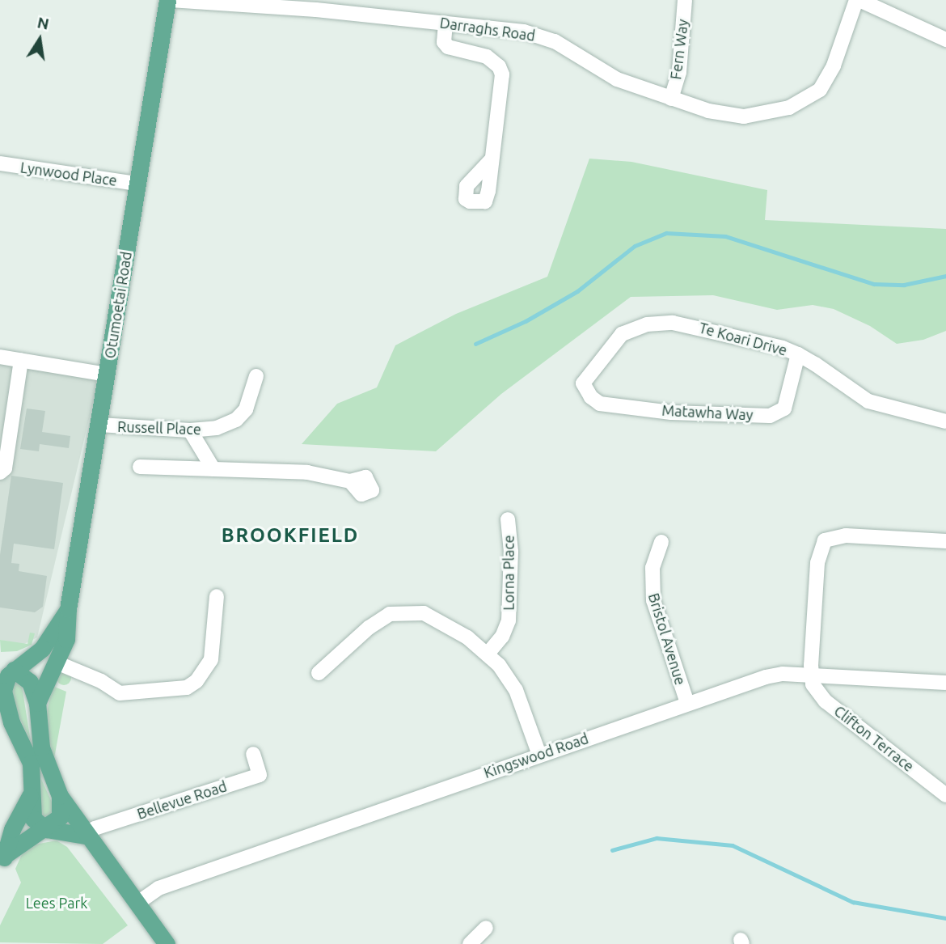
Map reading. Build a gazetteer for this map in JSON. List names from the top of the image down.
{
  "streets": {
    "main road": ["Otumoetai Road"],
    "street": [
      "Darraghs Road",
      "Fern Way",
      "Lynwood Place",
      "Te Koari Drive",
      "Matawha Way",
      "Russell Place",
      "Lorna Place",
      "Bristol Avenue",
      "Clifton Terrace",
      "Kingswood Road",
      "Bellevue Road"
    ]
  },
  "crossings": [
    ["Darraghs Road", "Fern Way"],
    ["Darraghs Road", "Otumoetai Road"],
    ["Lynwood Place", "Otumoetai Road"],
    ["Otumoetai Road", "Russell Place"],
    ["Te Koari Drive", "Matawha Way"],
    ["Bristol Avenue", "Kingswood Road"],
    ["Clifton Terrace", "Kingswood Road"]
  ],
  "districts": ["BROOKFIELD"],
  "parks": ["Lees Park"],
  "north": "top"
}
